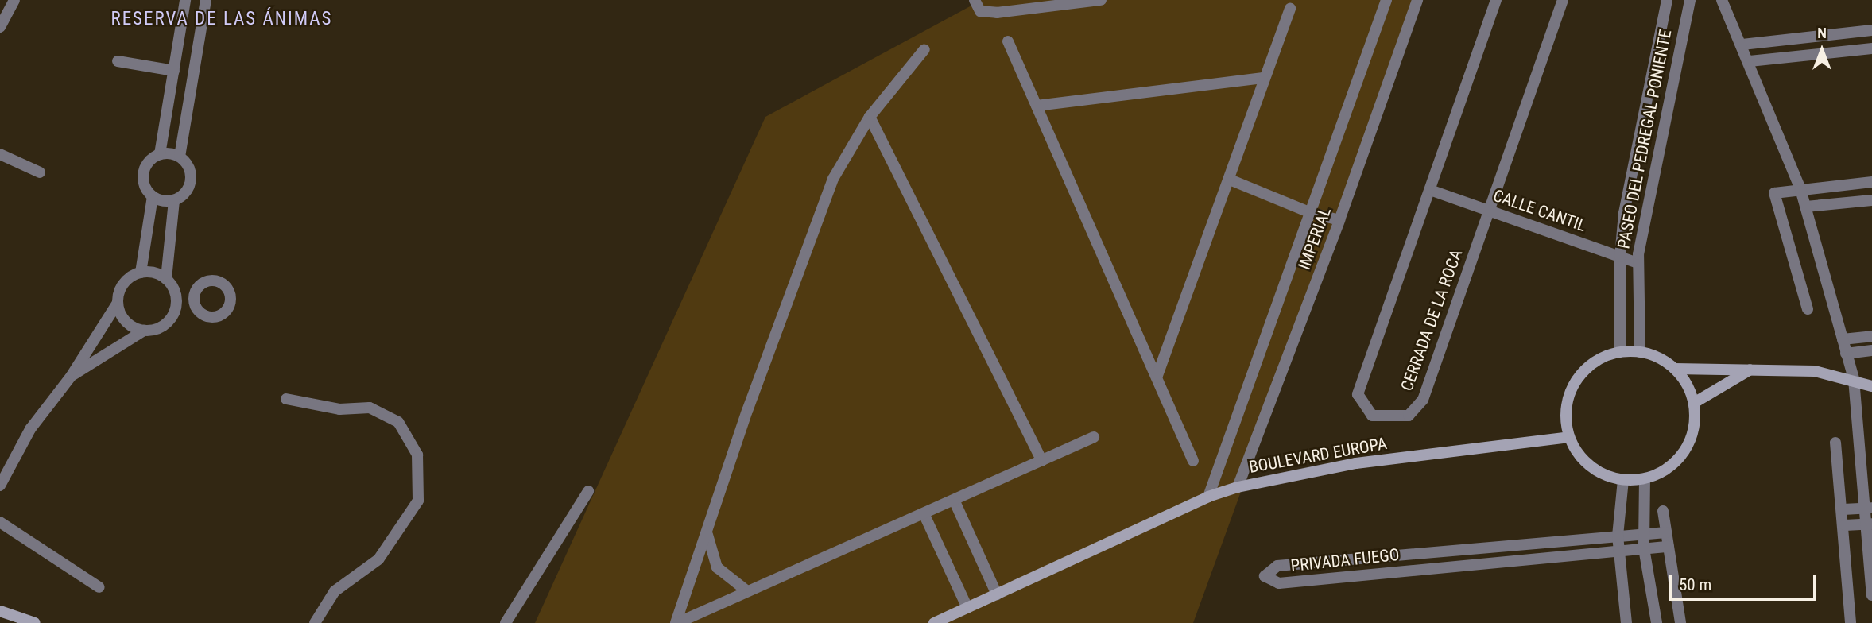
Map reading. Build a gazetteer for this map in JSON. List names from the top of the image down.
{
  "streets": {
    "main road": ["BOULEVARD EUROPA"],
    "street": [
      "PASEO DEL PEDREGAL PONIENTE",
      "CALLE CANTIL",
      "IMPERIAL",
      "CERRADA DE LA ROCA",
      "PRIVADA FUEGO"
    ]
  },
  "crossings": [
    ["PASEO DEL PEDREGAL PONIENTE", "CALLE CANTIL"],
    ["PASEO DEL PEDREGAL PONIENTE", "BOULEVARD EUROPA"],
    ["CALLE CANTIL", "CERRADA DE LA ROCA"],
    ["IMPERIAL", "BOULEVARD EUROPA"]
  ],
  "districts": ["RESERVA DE LAS ÁNIMAS"],
  "scale_bar": "50 m",
  "north": "top"
}
